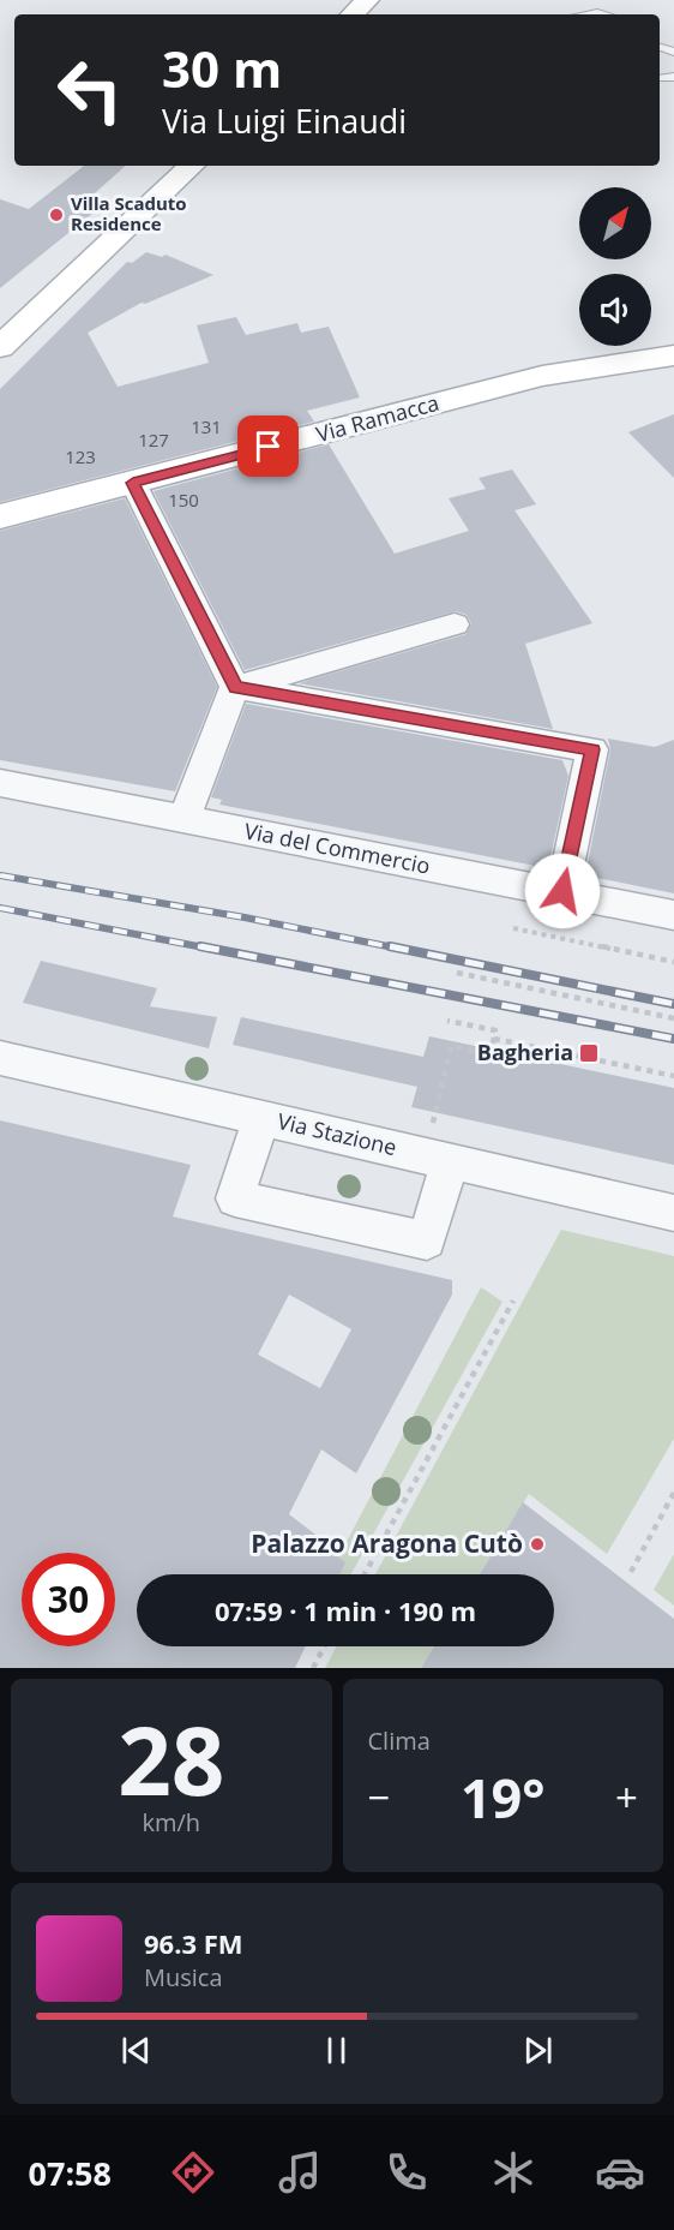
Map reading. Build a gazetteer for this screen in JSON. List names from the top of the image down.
{
  "streets": {
    "main road": ["Via Ramacca"],
    "street": ["Via del Commercio", "Via Stazione"]
  },
  "places": {
    "other": ["Villa Scaduto Residence", "Palazzo Aragona Cutò"],
    "transit": ["Bagheria"]
  },
  "house_numbers": [
    "131",
    "127",
    "123",
    "150"
  ],
  "north": "top right",
  "page": {
    "turn": ["30 m", "Via Luigi Einaudi"],
    "limit": "30",
    "trip": "07:59 · 1 min · 190 m",
    "tile": [
      ["28", "km/h"],
      "Clima"
    ],
    "heat": ["−", "19°", "+"],
    "song": ["96.3 FM", "Musica"],
    "tabs": "07:58"
  }
}
